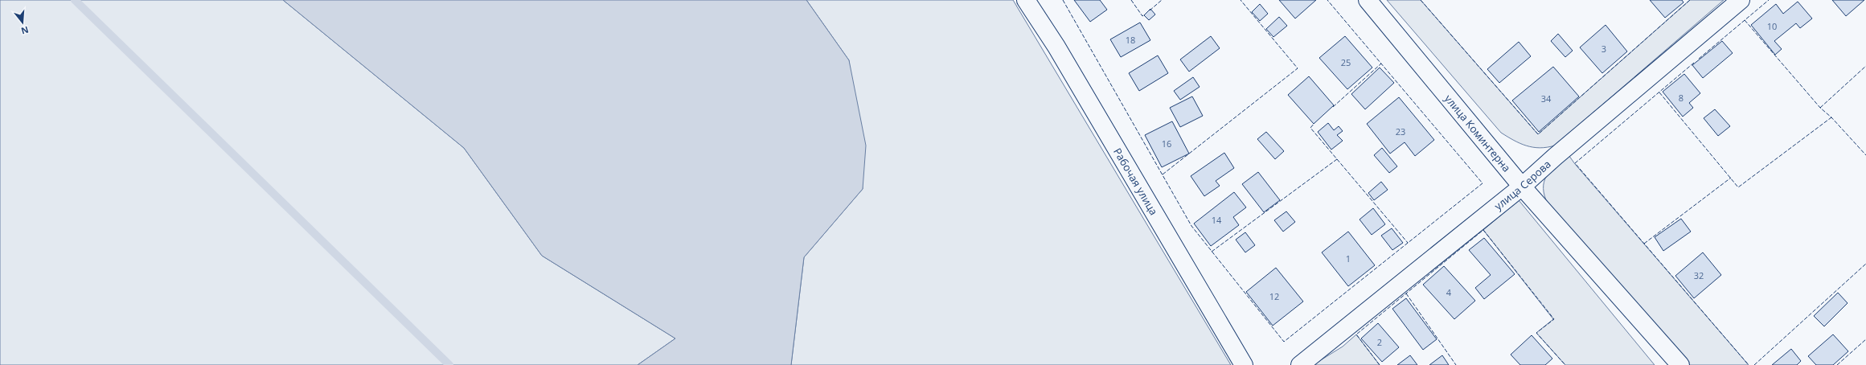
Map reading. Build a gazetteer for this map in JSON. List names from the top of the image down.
{
  "streets": {
    "street": ["улица Коминтерна", "Рабочая улица", "улица Серова"]
  },
  "crossings": [
    ["улица Коминтерна", "улица Серова"]
  ],
  "house_numbers": [
    "10",
    "18",
    "3",
    "25",
    "8",
    "34",
    "23",
    "16",
    "14",
    "1",
    "32",
    "4",
    "12",
    "2"
  ],
  "north": "bottom"
}
